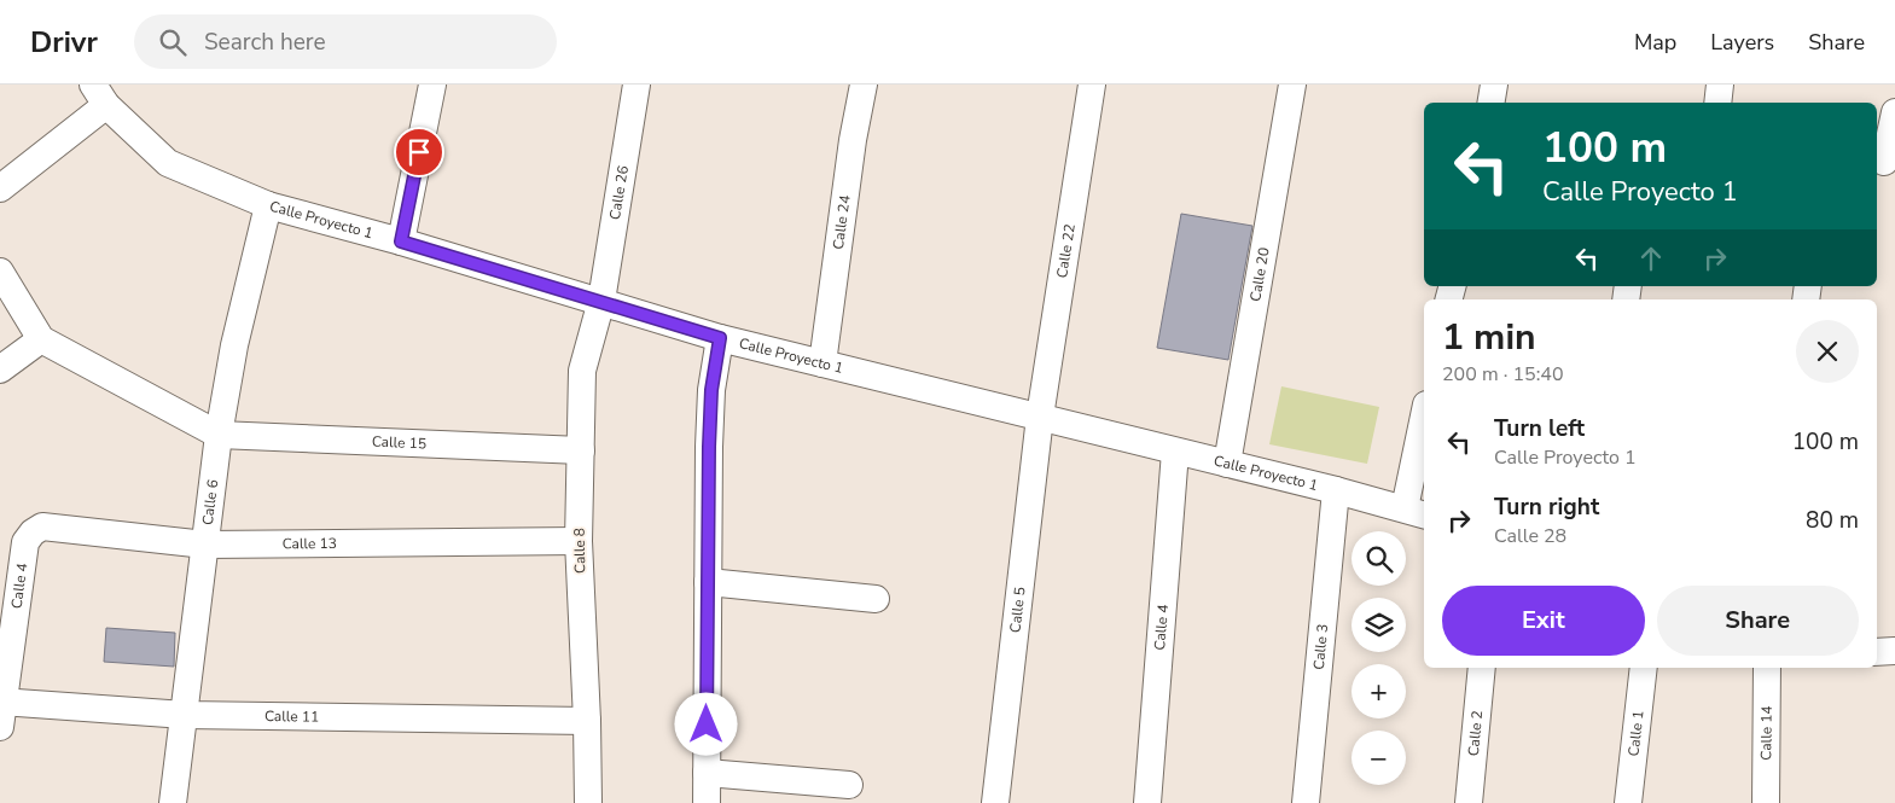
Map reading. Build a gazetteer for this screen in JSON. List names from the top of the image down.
{
  "streets": {
    "street": [
      "Calle 26",
      "Calle Proyecto 1",
      "Calle 24",
      "Calle 22",
      "Calle 20",
      "Calle 15",
      "Calle 6",
      "Calle 13",
      "Calle 8",
      "Calle 4",
      "Calle 5",
      "Calle 3",
      "Calle 11",
      "Calle 2",
      "Calle 1",
      "Calle 14"
    ]
  },
  "crossings": [
    ["Calle 26", "Calle Proyecto 1"],
    ["Calle 26", "Calle 8"],
    ["Calle Proyecto 1", "Calle 24"],
    ["Calle Proyecto 1", "Calle 22"],
    ["Calle Proyecto 1", "Calle 20"],
    ["Calle Proyecto 1", "Calle 6"],
    ["Calle Proyecto 1", "Calle 8"],
    ["Calle Proyecto 1", "Calle 4"],
    ["Calle Proyecto 1", "Calle 5"],
    ["Calle Proyecto 1", "Calle 3"],
    ["Calle 22", "Calle 5"],
    ["Calle 15", "Calle 6"],
    ["Calle 15", "Calle 8"],
    ["Calle 6", "Calle 13"],
    ["Calle 6", "Calle 11"],
    ["Calle 13", "Calle 8"],
    ["Calle 13", "Calle 4"],
    ["Calle 8", "Calle 11"],
    ["Calle 4", "Calle 11"]
  ],
  "page": {
    "header": "Drivr",
    "search": "Search here",
    "nav": ["Map", "Layers", "Share"],
    "turn": ["100 m", "Calle Proyecto 1"],
    "heading": ["1 min", "200 m · 15:40"],
    "list": [
      {
        "name": "Turn left",
        "note": "Calle Proyecto 1",
        "value": "100 m"
      },
      {
        "name": "Turn right",
        "note": "Calle 28",
        "value": "80 m"
      }
    ],
    "map_buttons": ["+", "−"],
    "buttons": ["Exit", "Share"]
  }
}
